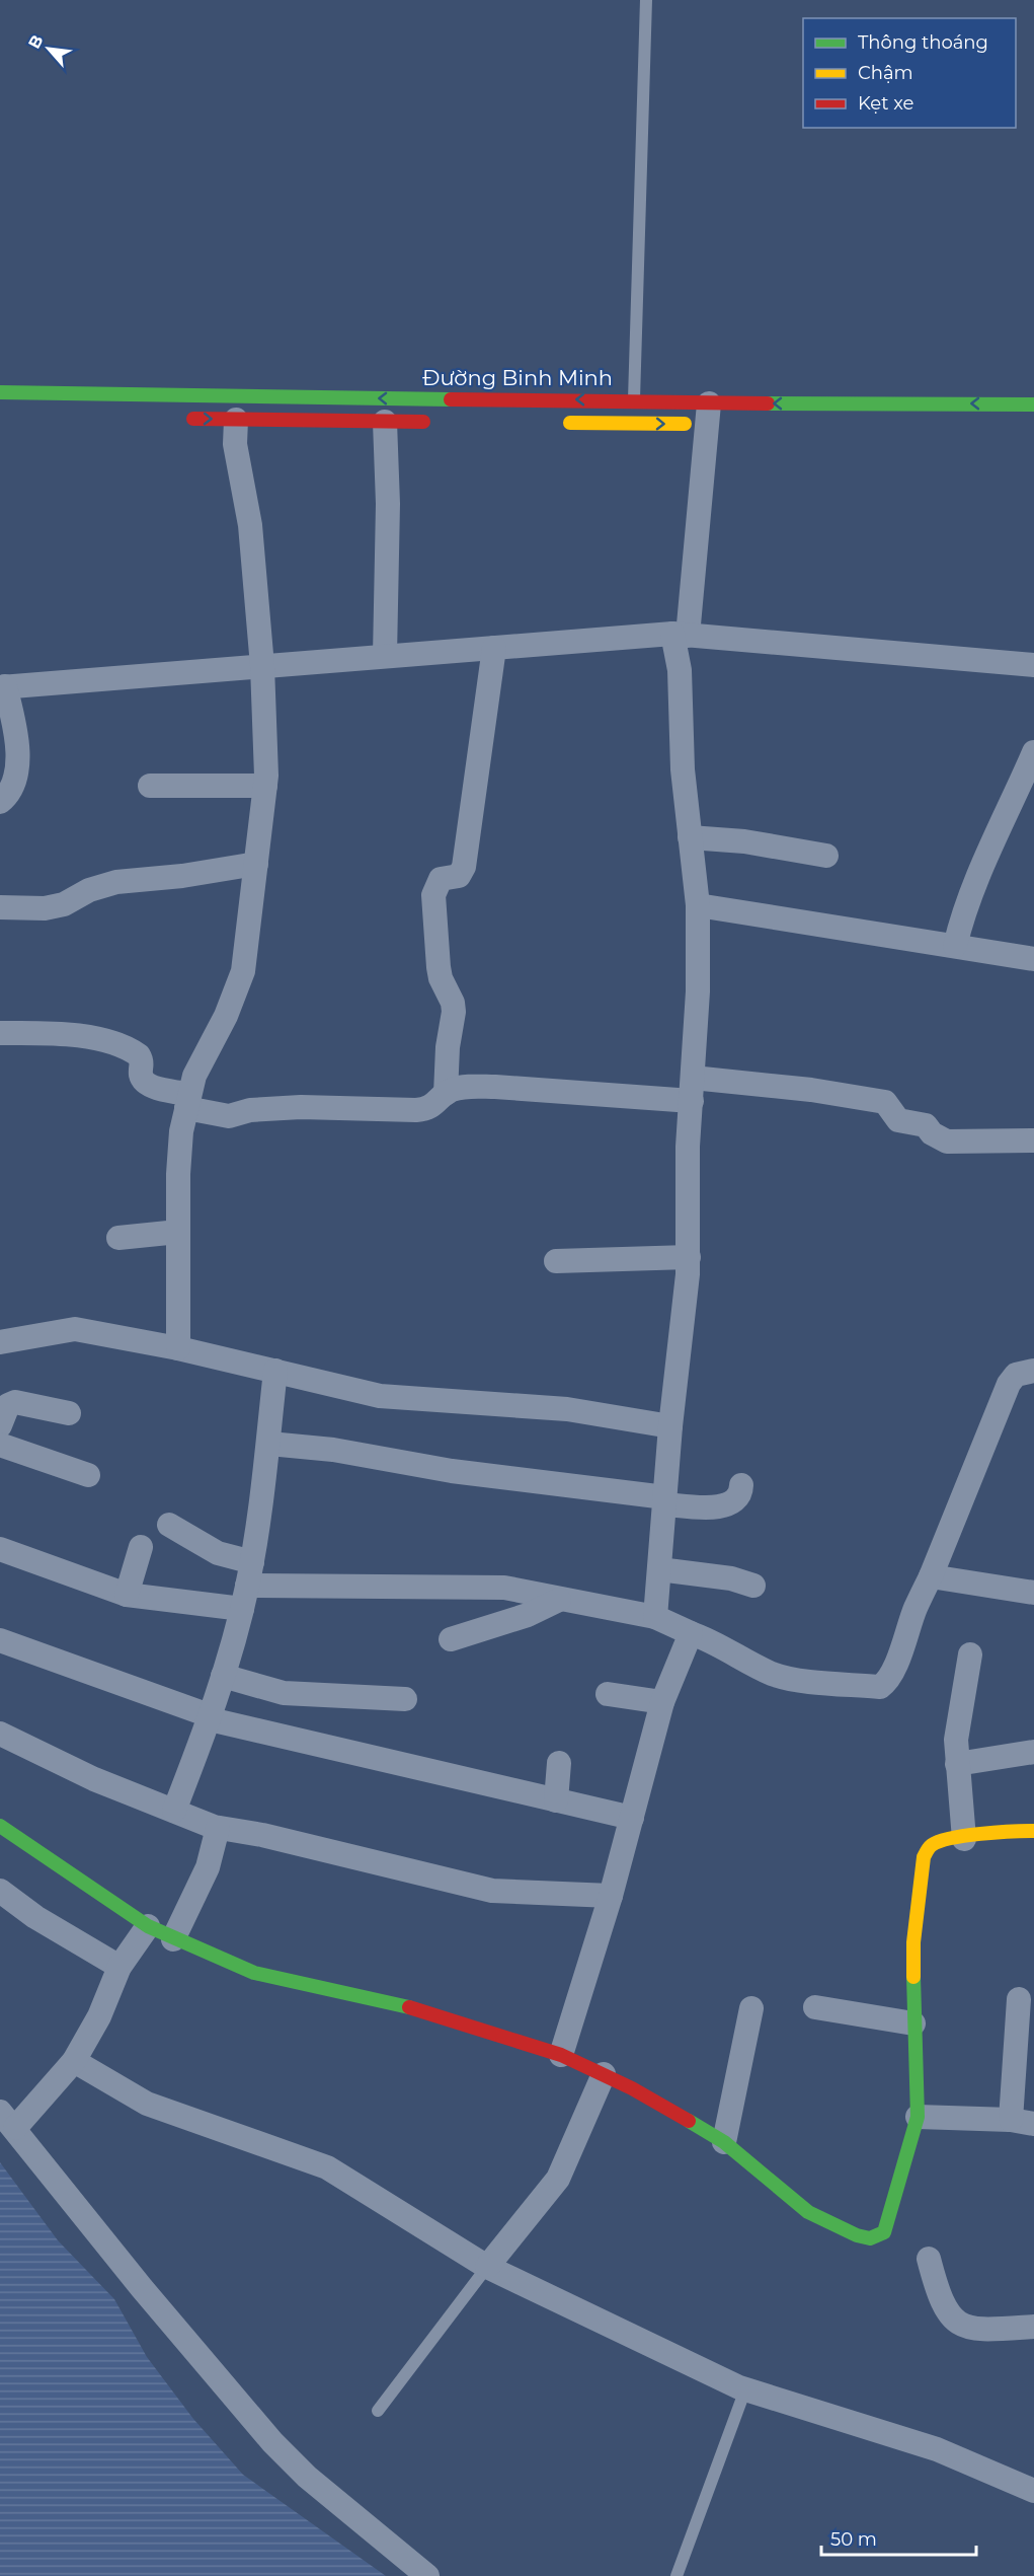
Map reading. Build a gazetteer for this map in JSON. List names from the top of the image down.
{
  "streets": {
    "street": ["Đường Binh Minh"]
  },
  "legend": ["Thông thoáng", "Chậm", "Kẹt xe"],
  "scale_bar": "50 m",
  "north": "top left"
}
